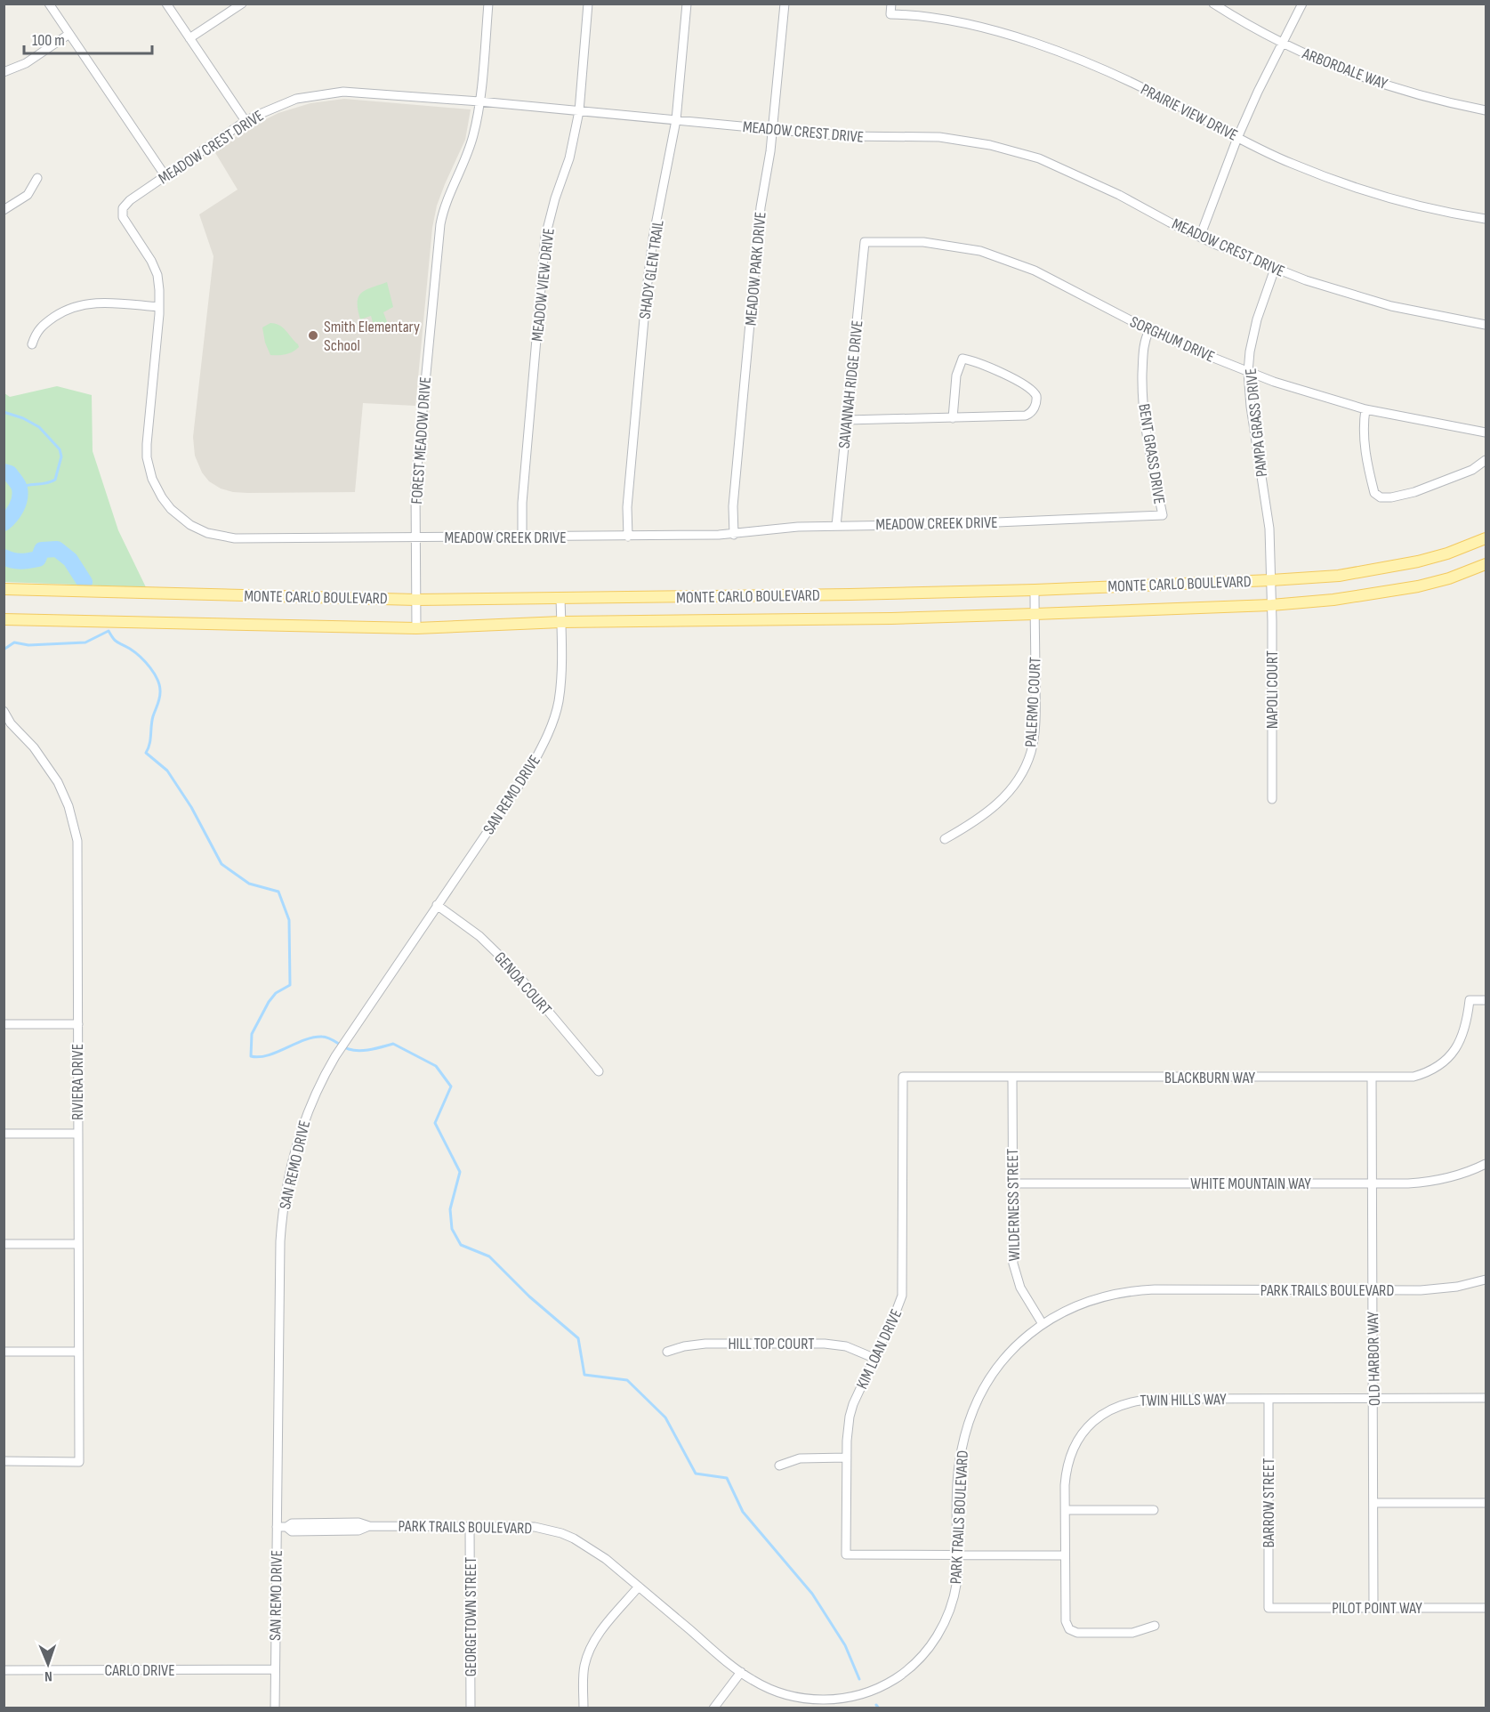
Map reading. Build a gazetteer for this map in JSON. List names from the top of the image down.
{
  "streets": {
    "main road": ["MONTE CARLO BOULEVARD"],
    "street": [
      "ARBORDALE WAY",
      "PRAIRIE VIEW DRIVE",
      "MEADOW CREST DRIVE",
      "MEADOW PARK DRIVE",
      "SHADY GLEN TRAIL",
      "MEADOW VIEW DRIVE",
      "SORGHUM DRIVE",
      "SAVANNAH RIDGE DRIVE",
      "PAMPA GRASS DRIVE",
      "FOREST MEADOW DRIVE",
      "BENT GRASS DRIVE",
      "MEADOW CREEK DRIVE",
      "NAPOLI COURT",
      "PALERMO COURT",
      "SAN REMO DRIVE",
      "GENOA COURT",
      "BLACKBURN WAY",
      "RIVIERA DRIVE",
      "WHITE MOUNTAIN WAY",
      "WILDERNESS STREET",
      "PARK TRAILS BOULEVARD",
      "HILL TOP COURT",
      "KIM LOAN DRIVE",
      "OLD HARBOR WAY",
      "TWIN HILLS WAY",
      "BARROW STREET",
      "PILOT POINT WAY",
      "GEORGETOWN STREET",
      "CARLO DRIVE"
    ]
  },
  "crossings": [
    ["MEADOW CREST DRIVE", "MEADOW PARK DRIVE"],
    ["MEADOW CREST DRIVE", "SHADY GLEN TRAIL"],
    ["MEADOW CREST DRIVE", "MEADOW VIEW DRIVE"],
    ["MEADOW CREST DRIVE", "PAMPA GRASS DRIVE"],
    ["MEADOW CREST DRIVE", "FOREST MEADOW DRIVE"],
    ["MEADOW CREST DRIVE", "MEADOW CREEK DRIVE"],
    ["MEADOW PARK DRIVE", "MEADOW CREEK DRIVE"],
    ["SHADY GLEN TRAIL", "MEADOW CREEK DRIVE"],
    ["MEADOW VIEW DRIVE", "MEADOW CREEK DRIVE"],
    ["SORGHUM DRIVE", "SAVANNAH RIDGE DRIVE"],
    ["SORGHUM DRIVE", "PAMPA GRASS DRIVE"],
    ["SORGHUM DRIVE", "BENT GRASS DRIVE"],
    ["SAVANNAH RIDGE DRIVE", "MEADOW CREEK DRIVE"],
    ["PAMPA GRASS DRIVE", "MONTE CARLO BOULEVARD"],
    ["PAMPA GRASS DRIVE", "NAPOLI COURT"],
    ["FOREST MEADOW DRIVE", "MEADOW CREEK DRIVE"],
    ["FOREST MEADOW DRIVE", "MONTE CARLO BOULEVARD"],
    ["BENT GRASS DRIVE", "MEADOW CREEK DRIVE"],
    ["MONTE CARLO BOULEVARD", "NAPOLI COURT"],
    ["MONTE CARLO BOULEVARD", "PALERMO COURT"],
    ["MONTE CARLO BOULEVARD", "SAN REMO DRIVE"],
    ["SAN REMO DRIVE", "GENOA COURT"],
    ["SAN REMO DRIVE", "PARK TRAILS BOULEVARD"],
    ["SAN REMO DRIVE", "CARLO DRIVE"],
    ["BLACKBURN WAY", "WILDERNESS STREET"],
    ["BLACKBURN WAY", "KIM LOAN DRIVE"],
    ["BLACKBURN WAY", "OLD HARBOR WAY"],
    ["WHITE MOUNTAIN WAY", "WILDERNESS STREET"],
    ["WHITE MOUNTAIN WAY", "OLD HARBOR WAY"],
    ["WILDERNESS STREET", "PARK TRAILS BOULEVARD"],
    ["PARK TRAILS BOULEVARD", "KIM LOAN DRIVE"],
    ["PARK TRAILS BOULEVARD", "OLD HARBOR WAY"],
    ["PARK TRAILS BOULEVARD", "GEORGETOWN STREET"],
    ["HILL TOP COURT", "KIM LOAN DRIVE"],
    ["OLD HARBOR WAY", "TWIN HILLS WAY"],
    ["OLD HARBOR WAY", "PILOT POINT WAY"],
    ["TWIN HILLS WAY", "BARROW STREET"],
    ["BARROW STREET", "PILOT POINT WAY"]
  ],
  "places": ["Smith Elementary School"],
  "scale_bar": "100 m",
  "north": "bottom"
}
